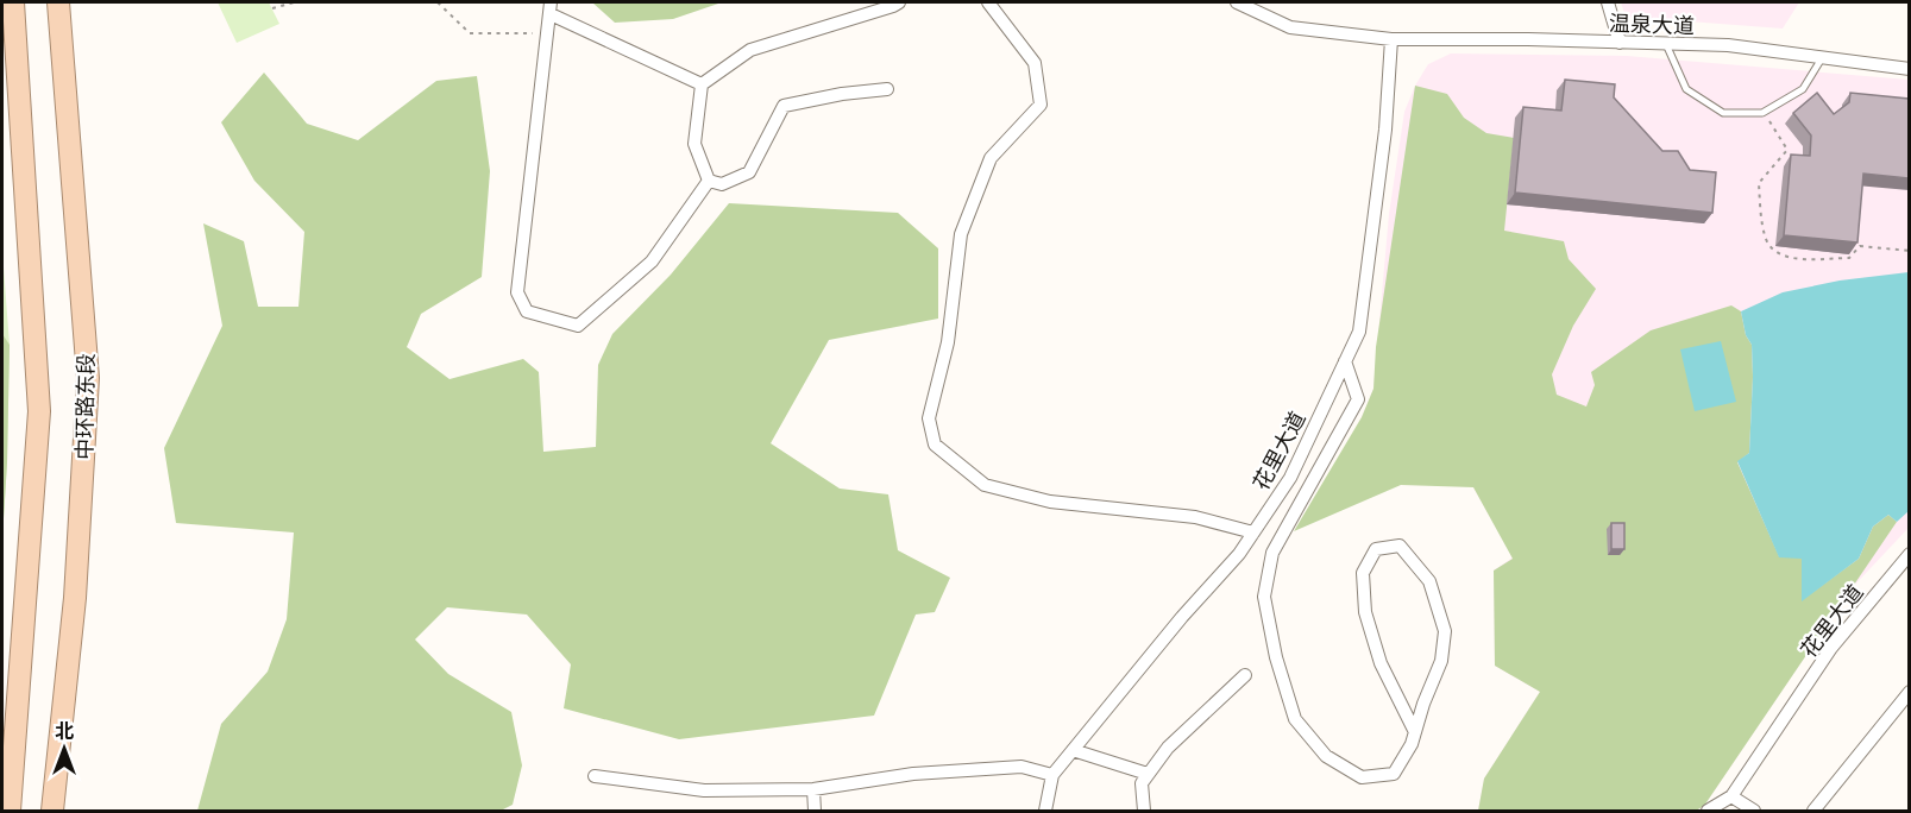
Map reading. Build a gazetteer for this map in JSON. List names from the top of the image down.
{
  "streets": {
    "highway": ["中环路东段"],
    "street": ["温泉大道", "花里大道"]
  },
  "crossings": [
    ["温泉大道", "花里大道"]
  ],
  "north": "top"
}
